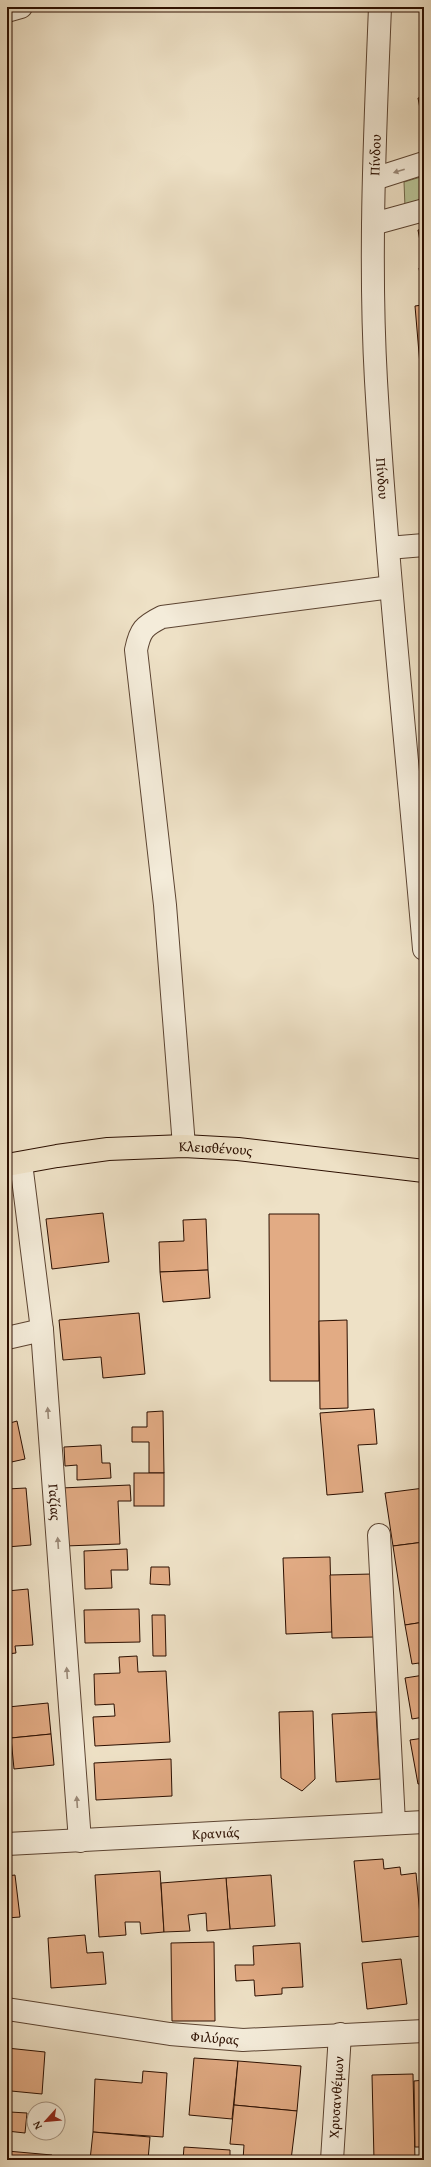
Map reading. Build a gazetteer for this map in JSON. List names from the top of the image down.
{
  "streets": {
    "main road": ["Κλεισθένους"],
    "street": [
      "Πίνδου",
      "Γαζίας",
      "Κρανιάς",
      "Φιλύρας",
      "Χρυσανθέμων"
    ]
  },
  "crossings": [
    ["Κλεισθένους", "Γαζίας"],
    ["Γαζίας", "Κρανιάς"],
    ["Φιλύρας", "Χρυσανθέμων"]
  ],
  "one_way": ["Γαζίας"],
  "north": "bottom left"
}
